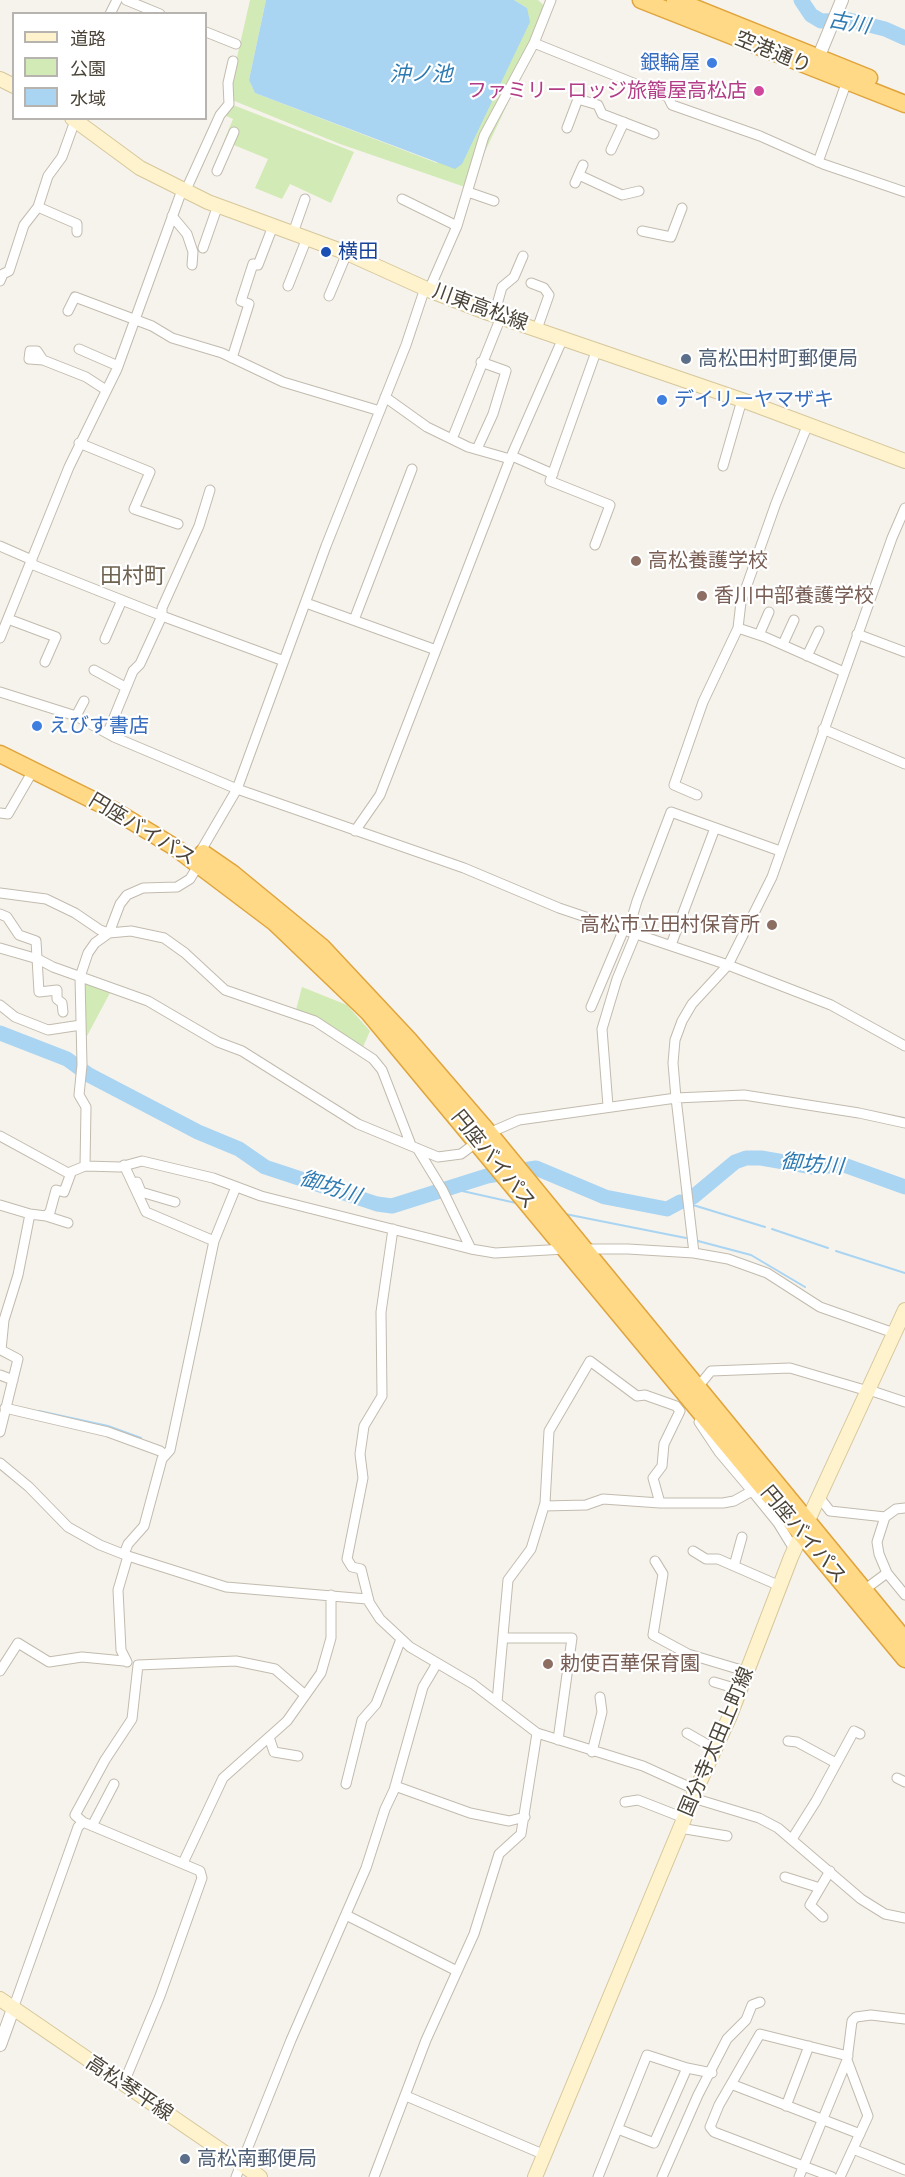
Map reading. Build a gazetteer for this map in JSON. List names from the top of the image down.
{
  "streets": {
    "highway": ["空港通り", "円座バイパス"],
    "main road": ["川東高松線", "国分寺太田上町線", "高松琴平線"]
  },
  "crossings": [
    ["円座バイパス", "国分寺太田上町線"]
  ],
  "districts": ["田村町"],
  "water": ["古川", "沖ノ池", "御坊川"],
  "places": [
    "銀輪屋",
    "ファミリーロッジ旅籠屋高松店",
    "横田",
    "高松田村町郵便局",
    "デイリーヤマザキ",
    "高松養護学校",
    "香川中部養護学校",
    "えびす書店",
    "高松市立田村保育所",
    "勅使百華保育園",
    "高松南郵便局"
  ],
  "legend": ["道路", "公園", "水域"]
}
